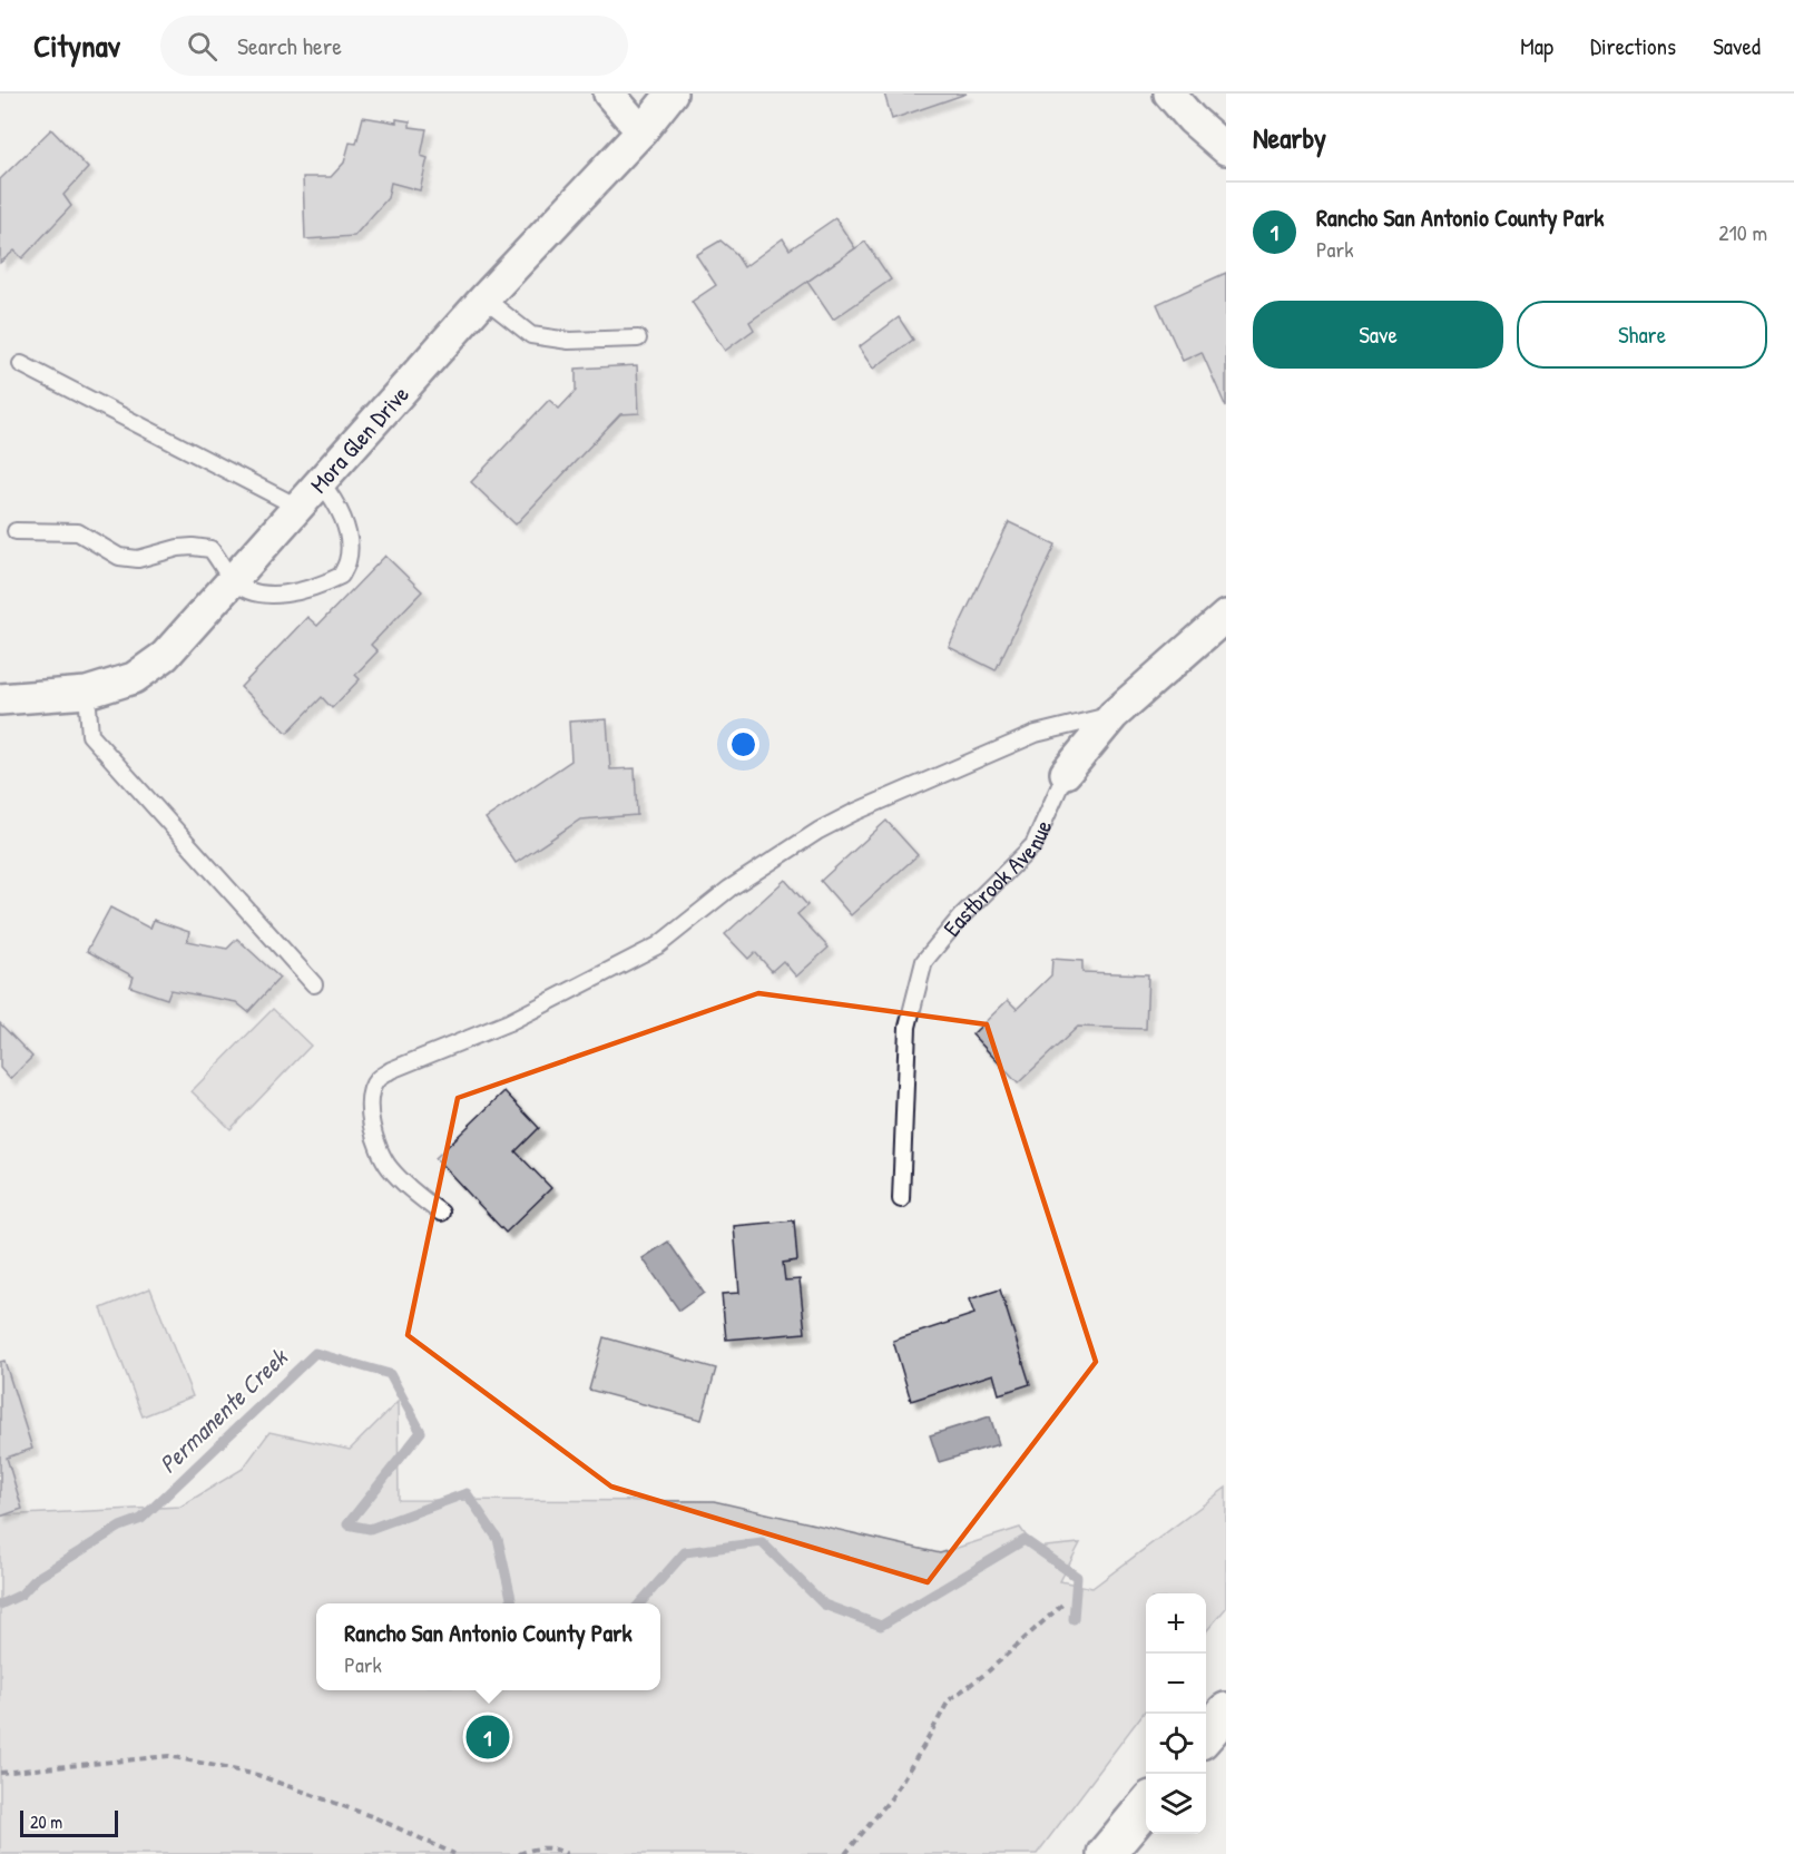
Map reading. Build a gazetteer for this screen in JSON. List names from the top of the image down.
{
  "streets": {
    "street": ["Mora Glen Drive", "Eastbrook Avenue"]
  },
  "water": ["Permanente Creek"],
  "scale_bar": "20 m",
  "page": {
    "header": "Citynav",
    "search": "Search here",
    "nav": ["Map", "Directions", "Saved"],
    "heading": "Nearby",
    "list": [
      {
        "mark": "1",
        "name": "Rancho San Antonio County Park",
        "note": "Park",
        "value": "210 m"
      }
    ],
    "buttons": ["Save", "Share"],
    "map_buttons": ["+", "−"],
    "popup": ["Rancho San Antonio County Park", "Park"],
    "pins": "1",
    "scale": "20 m"
  }
}
